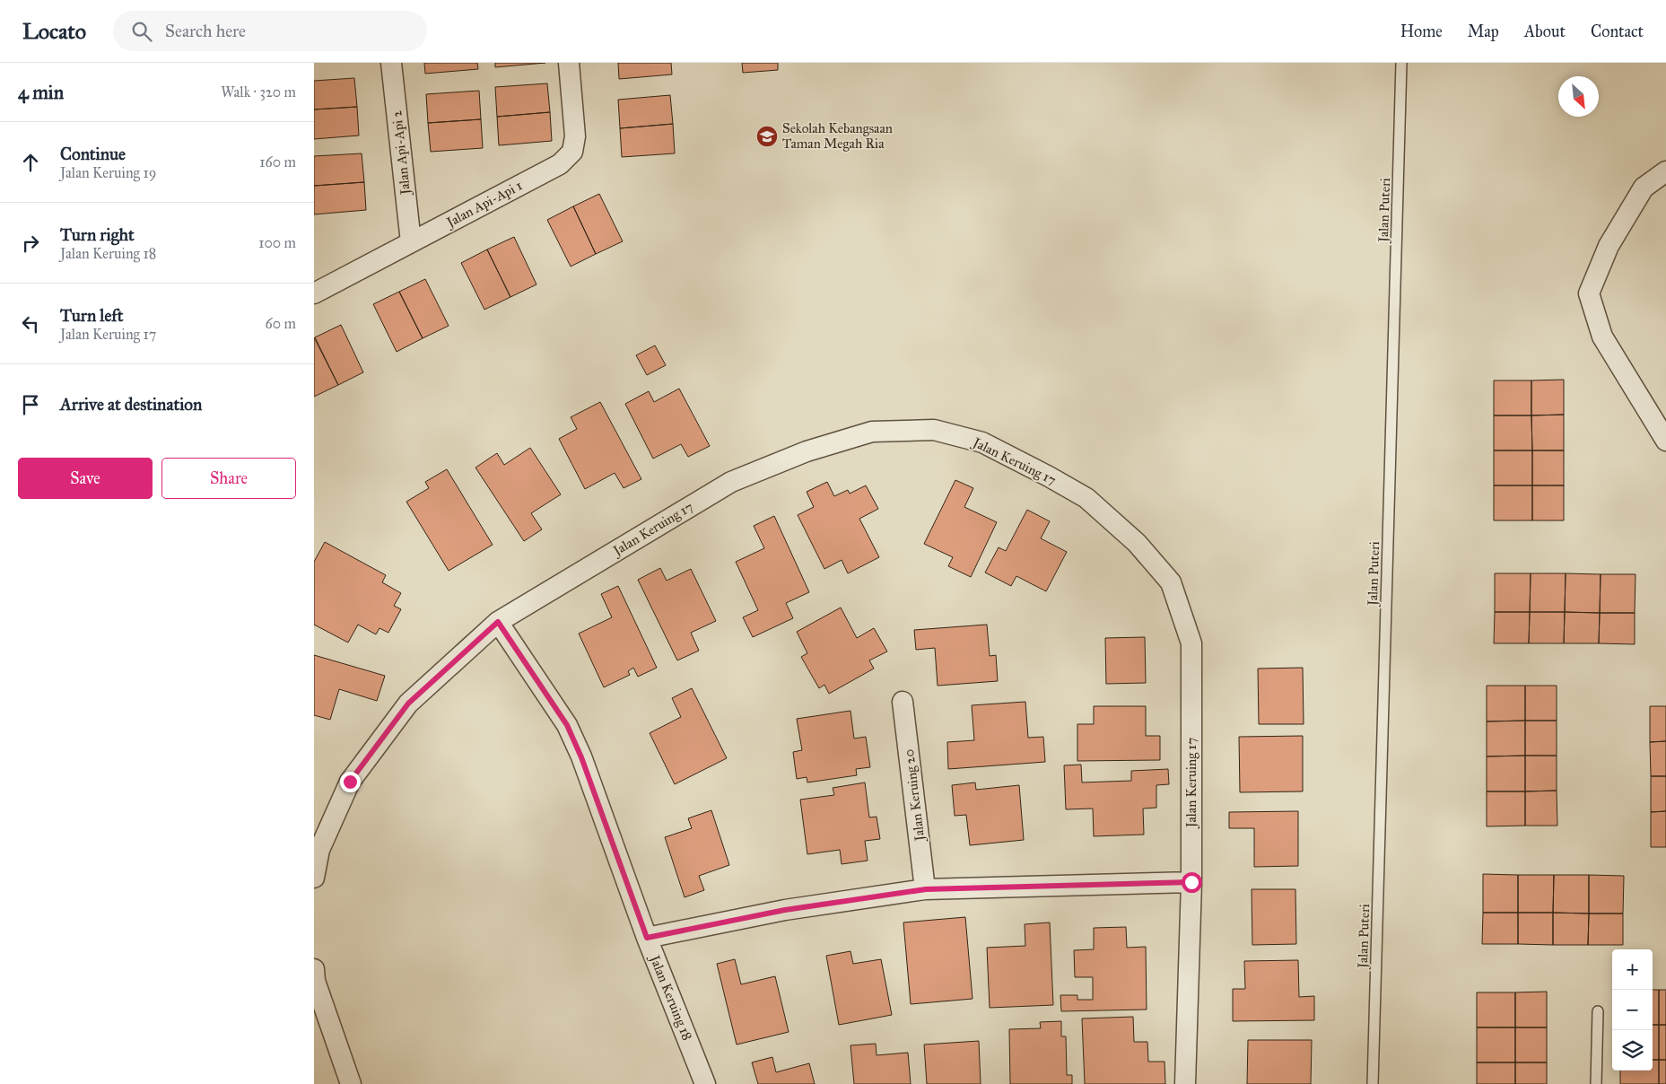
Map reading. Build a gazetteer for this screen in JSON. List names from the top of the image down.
{
  "streets": {
    "street": [
      "Jalan Api-Api 2",
      "Jalan Api-Api 1",
      "Jalan Keruing 17",
      "Jalan Keruing 20",
      "Jalan Keruing 18"
    ],
    "lane": ["Jalan Puteri"]
  },
  "crossings": [
    ["Jalan Api-Api 2", "Jalan Api-Api 1"],
    ["Jalan Keruing 17", "Jalan Keruing 18"]
  ],
  "places": {
    "school or university": ["Sekolah Kebangsaan Taman Megah Ria"]
  },
  "north": "bottom right",
  "page": {
    "header": "Locato",
    "search": "Search here",
    "nav": [
      "Home",
      "Map",
      "About",
      "Contact"
    ],
    "heading": ["4 min", "Walk · 320 m"],
    "list": [
      ["Continue", "Jalan Keruing 19", "160 m"],
      ["Turn right", "Jalan Keruing 18", "100 m"],
      ["Turn left", "Jalan Keruing 17", "60 m"],
      "Arrive at destination"
    ],
    "buttons": ["Save", "Share"],
    "map_buttons": ["+", "−"]
  }
}
